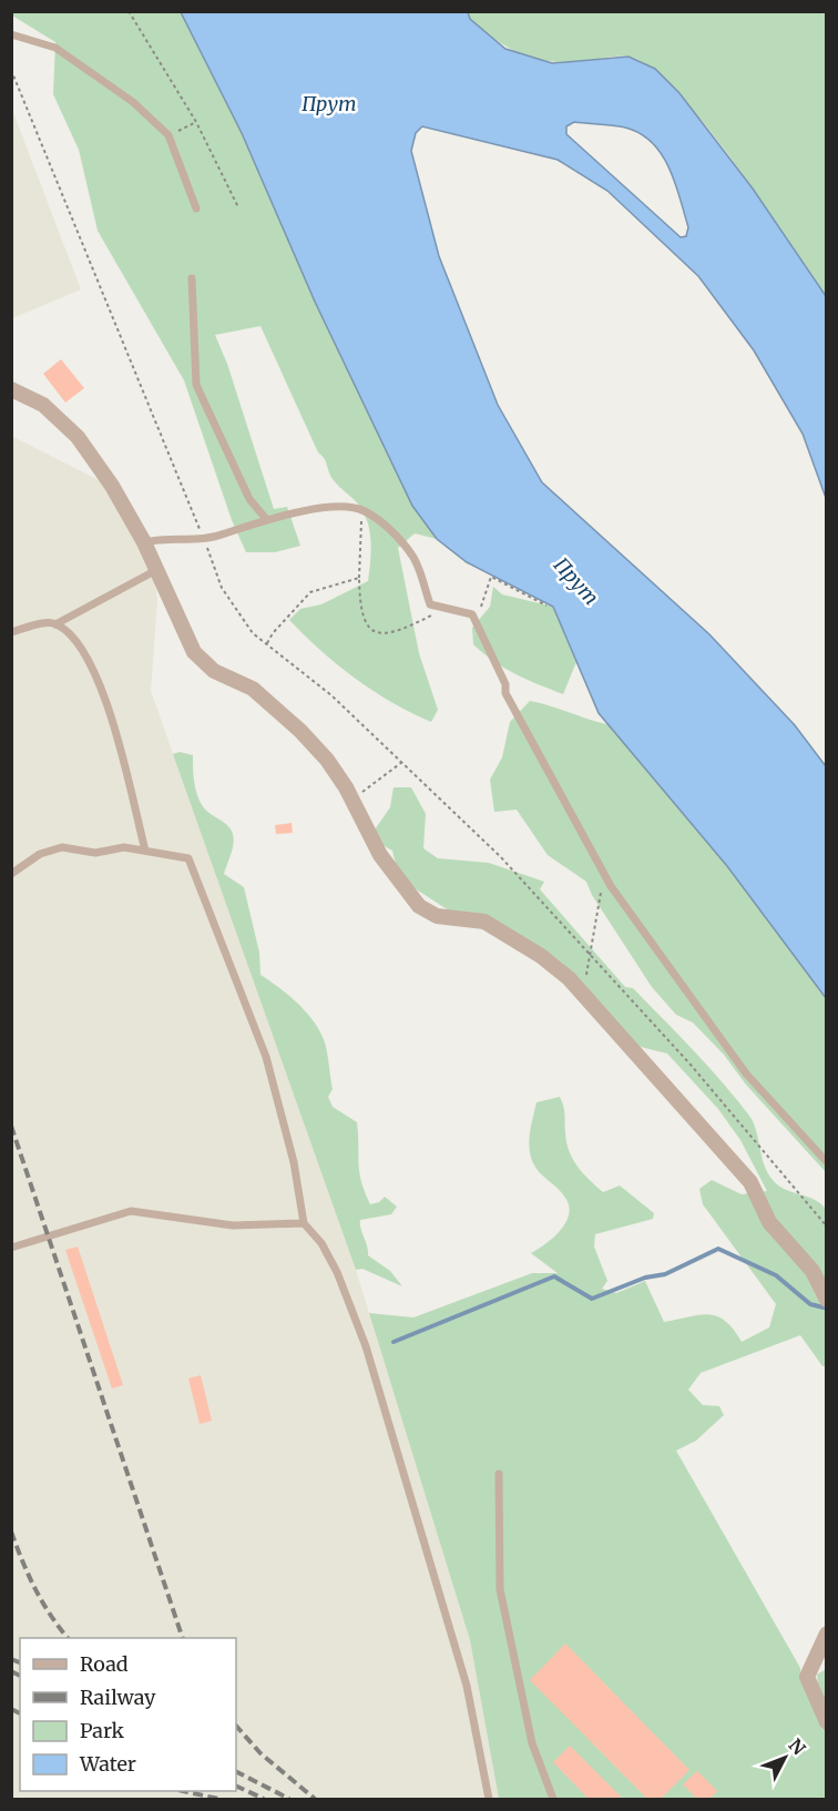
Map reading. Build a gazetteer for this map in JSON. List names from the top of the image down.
{
  "water": ["Прут"],
  "legend": [
    "Road",
    "Railway",
    "Park",
    "Water"
  ],
  "north": "top right"
}
